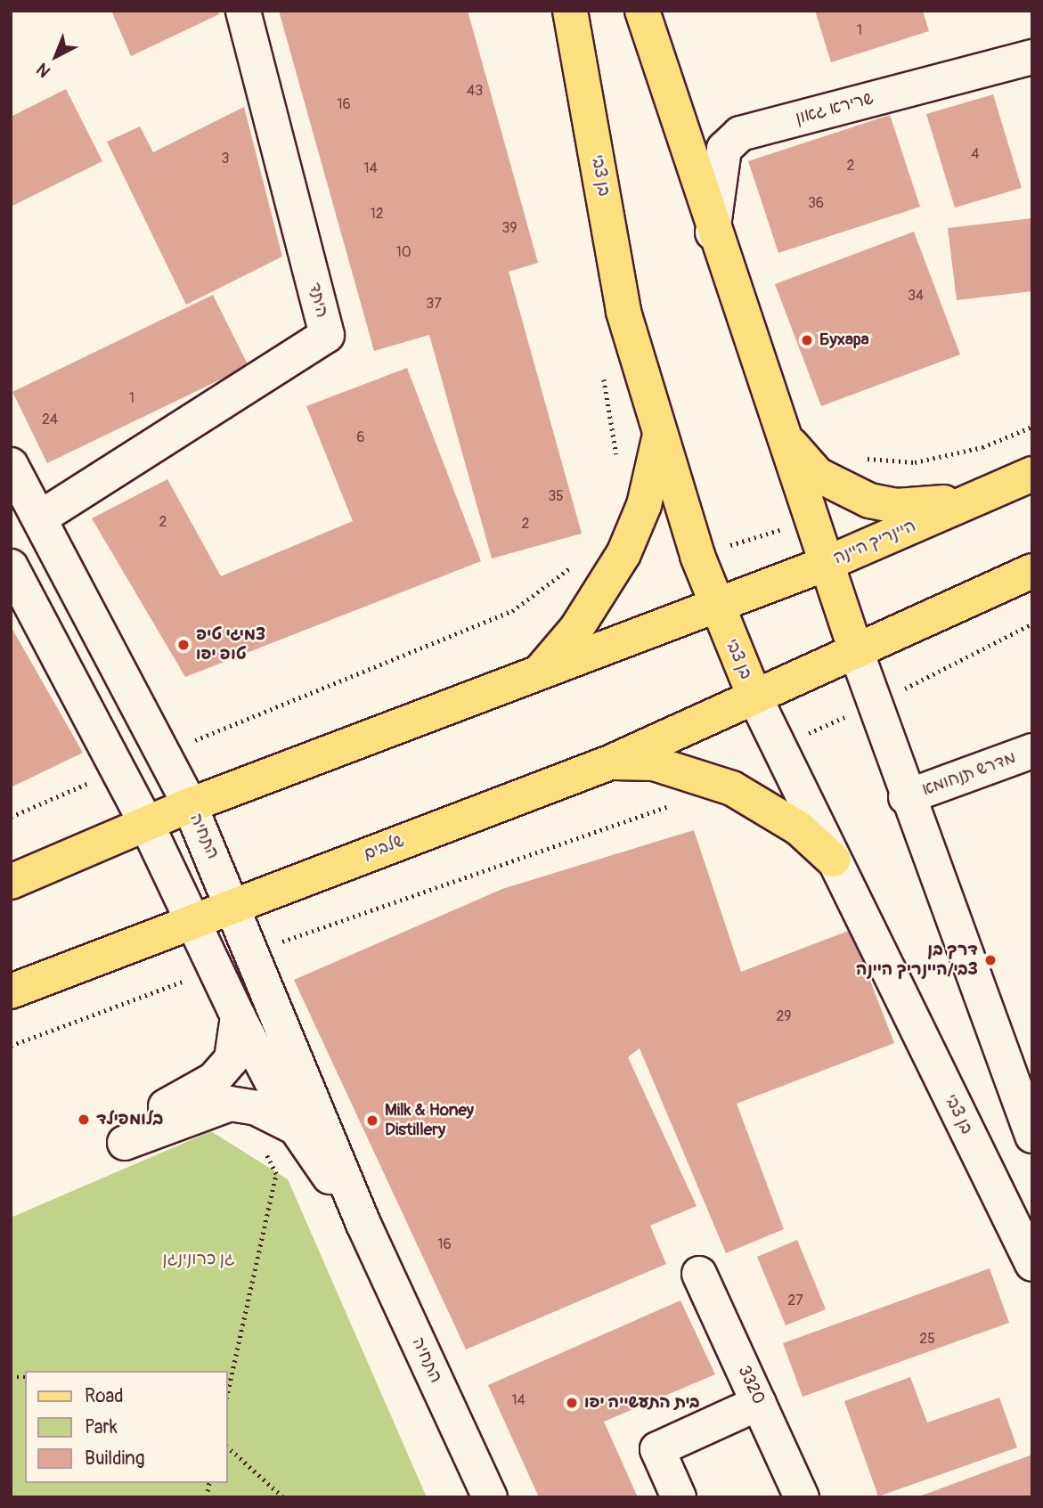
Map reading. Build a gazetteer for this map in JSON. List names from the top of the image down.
{
  "streets": {
    "main road": ["בן צבי", "היינריך היינה", "שלבים"],
    "street": [
      "שרירא גאון",
      "היתד",
      "מדרש תנחומא",
      "התחיה",
      "3320"
    ]
  },
  "crossings": [
    ["בן צבי", "היינריך היינה"],
    ["בן צבי", "שלבים"],
    ["היתד", "התחיה"],
    ["התחיה", "שלבים"]
  ],
  "parks": ["גן כרונינגן"],
  "places": [
    "Бухара",
    "צמיגי טיפ טופ יפו",
    "דרך בן צבי/היינריך היינה",
    "בלומפילד",
    "Milk & Honey Distillery",
    "בית התעשייה יפו"
  ],
  "house_numbers": [
    "1",
    "43",
    "16",
    "4",
    "3",
    "2",
    "14",
    "36",
    "12",
    "39",
    "10",
    "34",
    "37",
    "1",
    "24",
    "6",
    "35",
    "2",
    "2",
    "29",
    "16",
    "27",
    "25",
    "14"
  ],
  "legend": ["Road", "Park", "Building"],
  "north": "bottom left"
}
